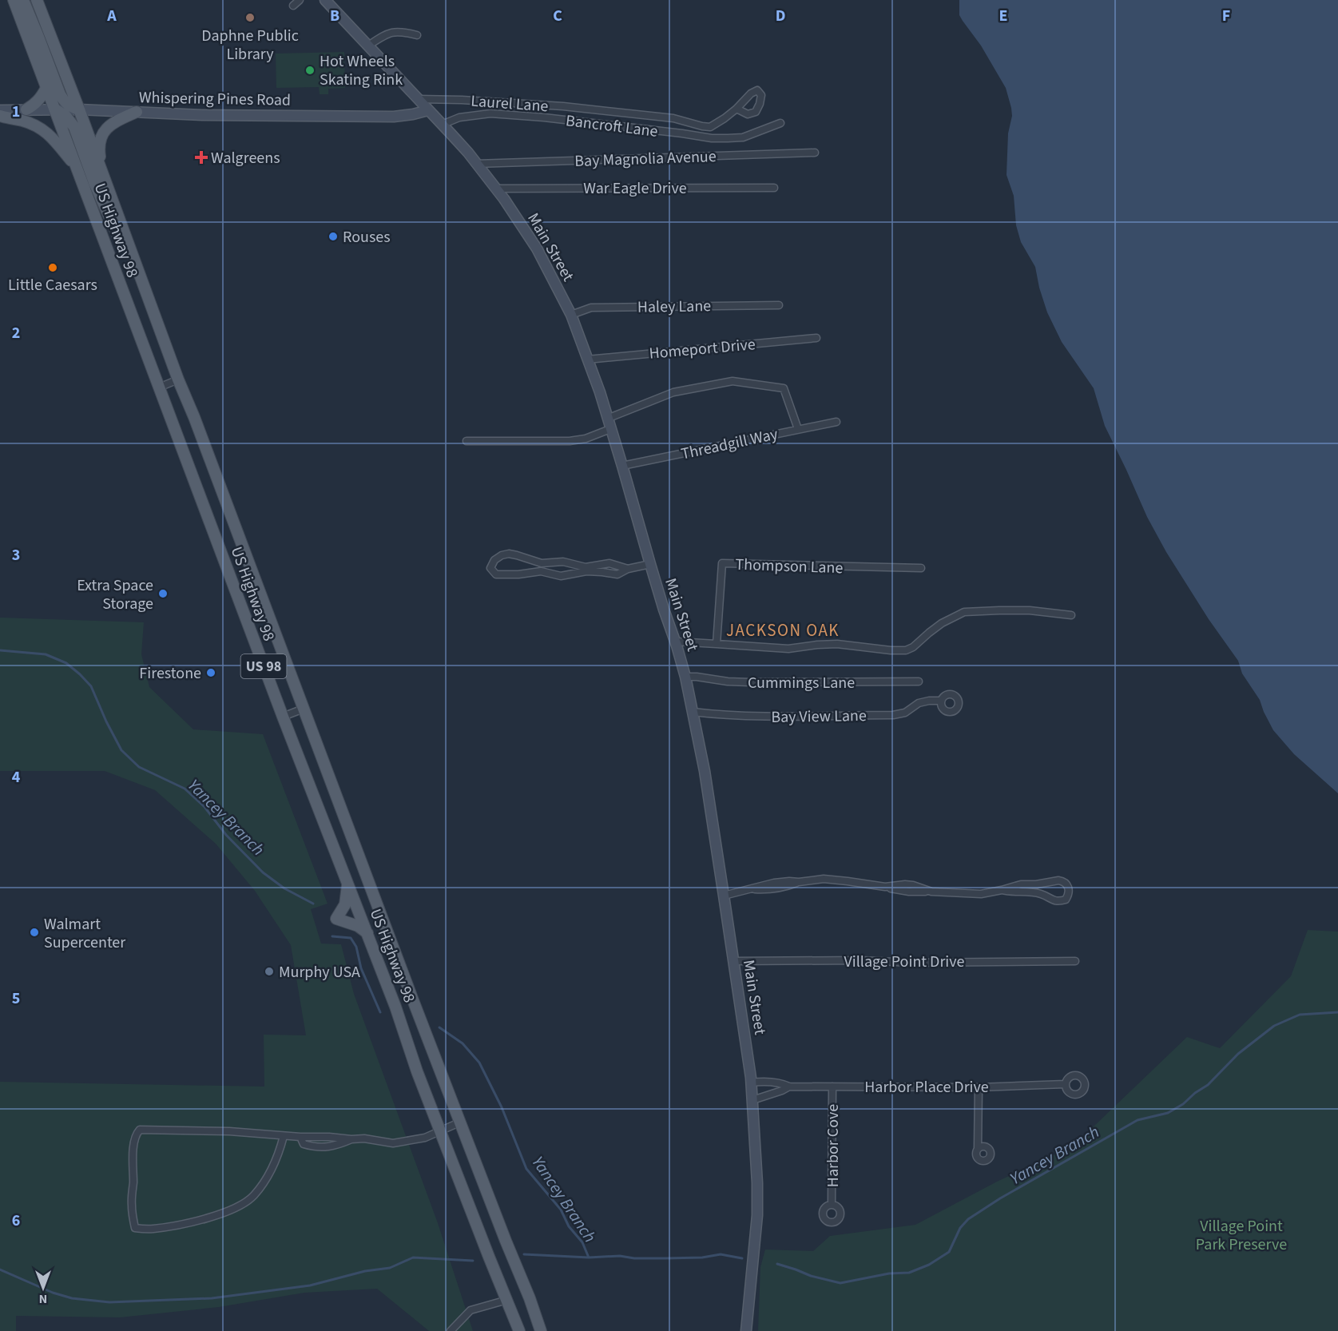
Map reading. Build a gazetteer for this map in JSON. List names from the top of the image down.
{
  "streets": {
    "main road": [
      "Whispering Pines Road",
      "US Highway 98",
      "Main Street",
      "US 98"
    ],
    "street": [
      "Laurel Lane",
      "Bancroft Lane",
      "Bay Magnolia Avenue",
      "War Eagle Drive",
      "Haley Lane",
      "Homeport Drive",
      "Threadgill Way",
      "Thompson Lane",
      "Cummings Lane",
      "Bay View Lane",
      "Village Point Drive",
      "Harbor Place Drive",
      "Harbor Cove"
    ]
  },
  "crossings": [
    ["Whispering Pines Road", "US Highway 98"],
    ["Whispering Pines Road", "Main Street"],
    ["Laurel Lane", "Main Street"],
    ["Bancroft Lane", "Main Street"],
    ["Bay Magnolia Avenue", "Main Street"],
    ["War Eagle Drive", "Main Street"],
    ["Main Street", "Haley Lane"],
    ["Main Street", "Homeport Drive"],
    ["Main Street", "Threadgill Way"],
    ["Main Street", "Cummings Lane"],
    ["Main Street", "Bay View Lane"],
    ["Main Street", "Village Point Drive"],
    ["Main Street", "Harbor Place Drive"],
    ["Harbor Place Drive", "Harbor Cove"]
  ],
  "districts": ["JACKSON OAK"],
  "water": ["Yancey Branch"],
  "parks": ["Village Point Park Preserve"],
  "places": {
    "other": [
      "Daphne Public Library",
      "Hot Wheels Skating Rink",
      "Rouses",
      "Little Caesars",
      "Extra Space Storage",
      "Firestone",
      "Walmart Supercenter",
      "Murphy USA"
    ],
    "health": ["Walgreens"]
  },
  "north": "bottom",
  "grid": {
    "columns": [
      "A",
      "B",
      "C",
      "D",
      "E",
      "F"
    ],
    "rows": [
      "1",
      "2",
      "3",
      "4",
      "5",
      "6"
    ]
  }
}
